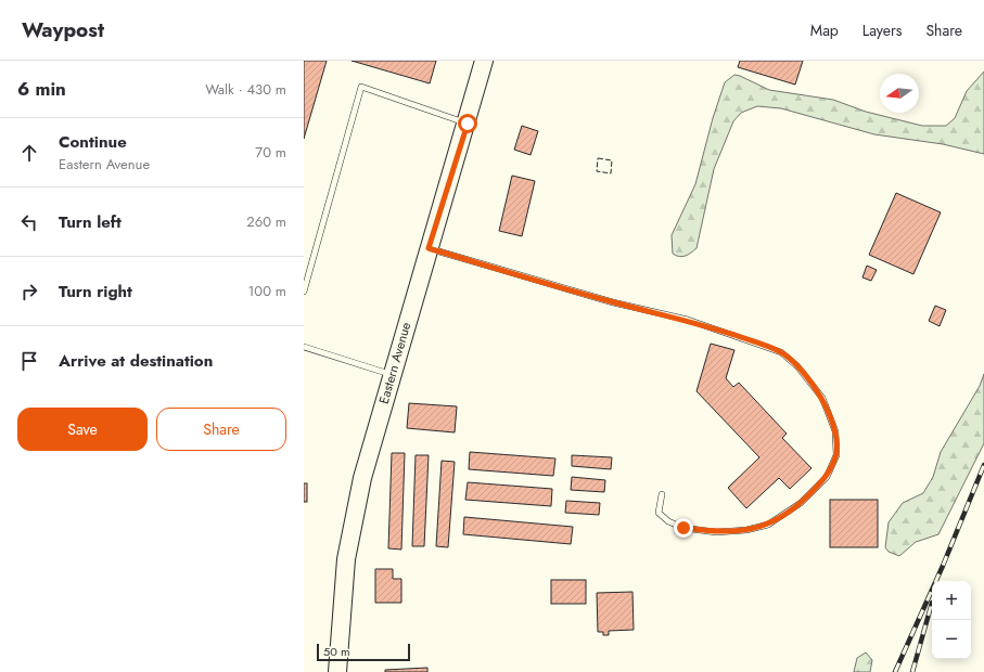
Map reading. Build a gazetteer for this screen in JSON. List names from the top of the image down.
{
  "streets": {
    "main road": ["Eastern Avenue"]
  },
  "scale_bar": "50 m",
  "north": "left",
  "page": {
    "header": "Waypost",
    "nav": ["Map", "Layers", "Share"],
    "heading": ["6 min", "Walk · 430 m"],
    "list": [
      ["Continue", "Eastern Avenue", "70 m"],
      ["Turn left", "260 m"],
      ["Turn right", "100 m"],
      "Arrive at destination"
    ],
    "buttons": ["Save", "Share"],
    "map_buttons": ["+", "−"],
    "scale": "50 m"
  }
}
